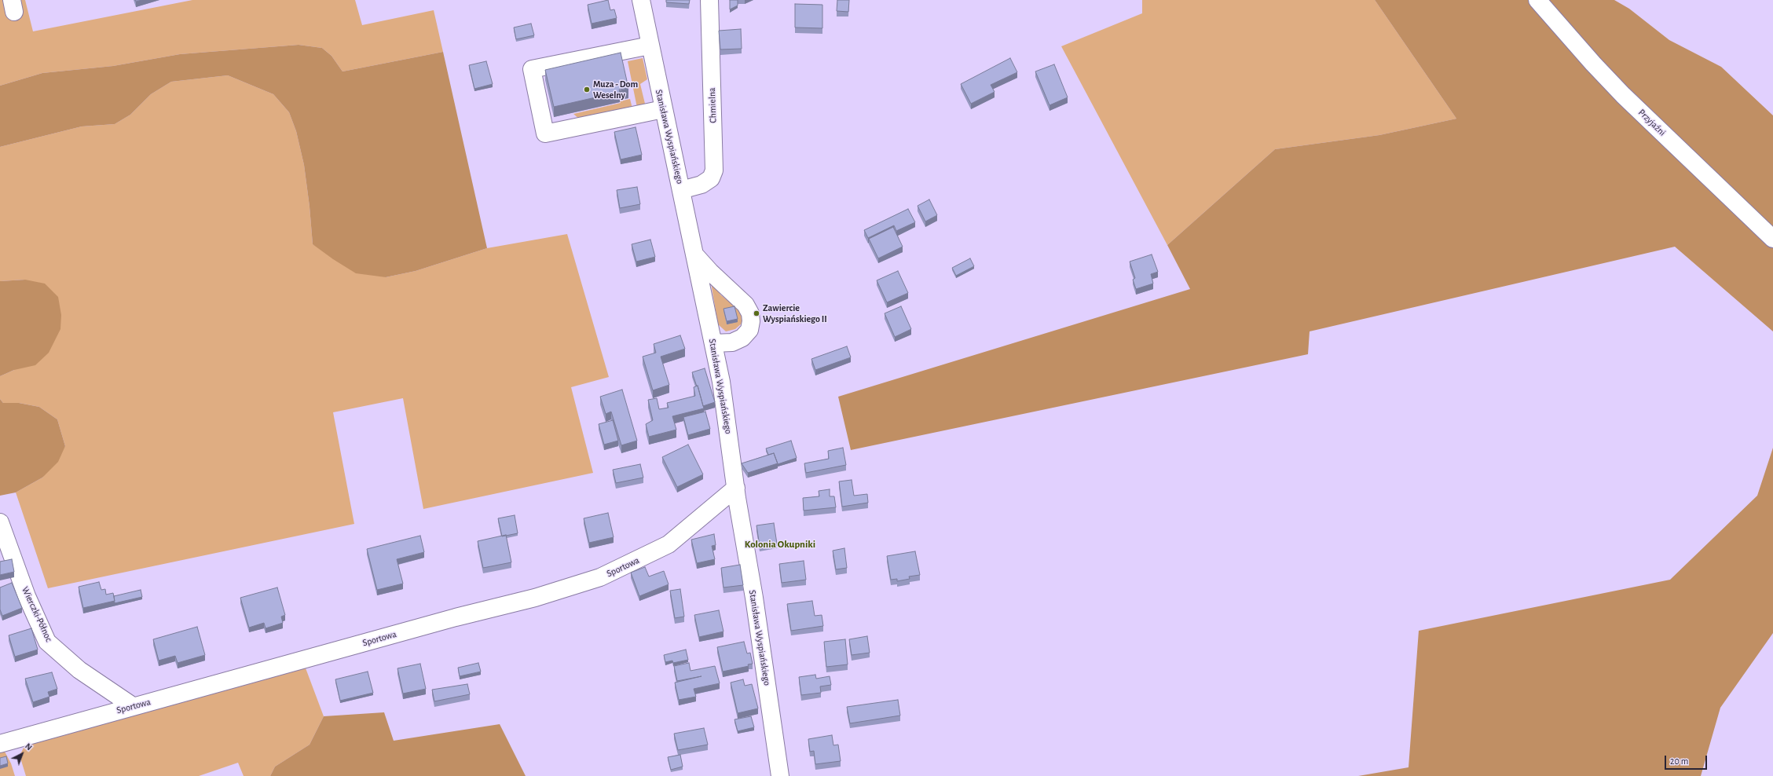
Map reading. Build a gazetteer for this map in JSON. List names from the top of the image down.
{
  "streets": {
    "street": [
      "Chmielna",
      "Przyjaźni",
      "Stanisława Wyspiańskiego",
      "Sportowa",
      "Wierczki-Północ"
    ]
  },
  "crossings": [
    ["Chmielna", "Stanisława Wyspiańskiego"],
    ["Stanisława Wyspiańskiego", "Sportowa"],
    ["Sportowa", "Wierczki-Północ"]
  ],
  "districts": ["Kolonia Okupniki"],
  "places": ["Muza - Dom Weselny", "Zawiercie Wyspiańskiego II"],
  "scale_bar": "20 m",
  "north": "top right"
}
